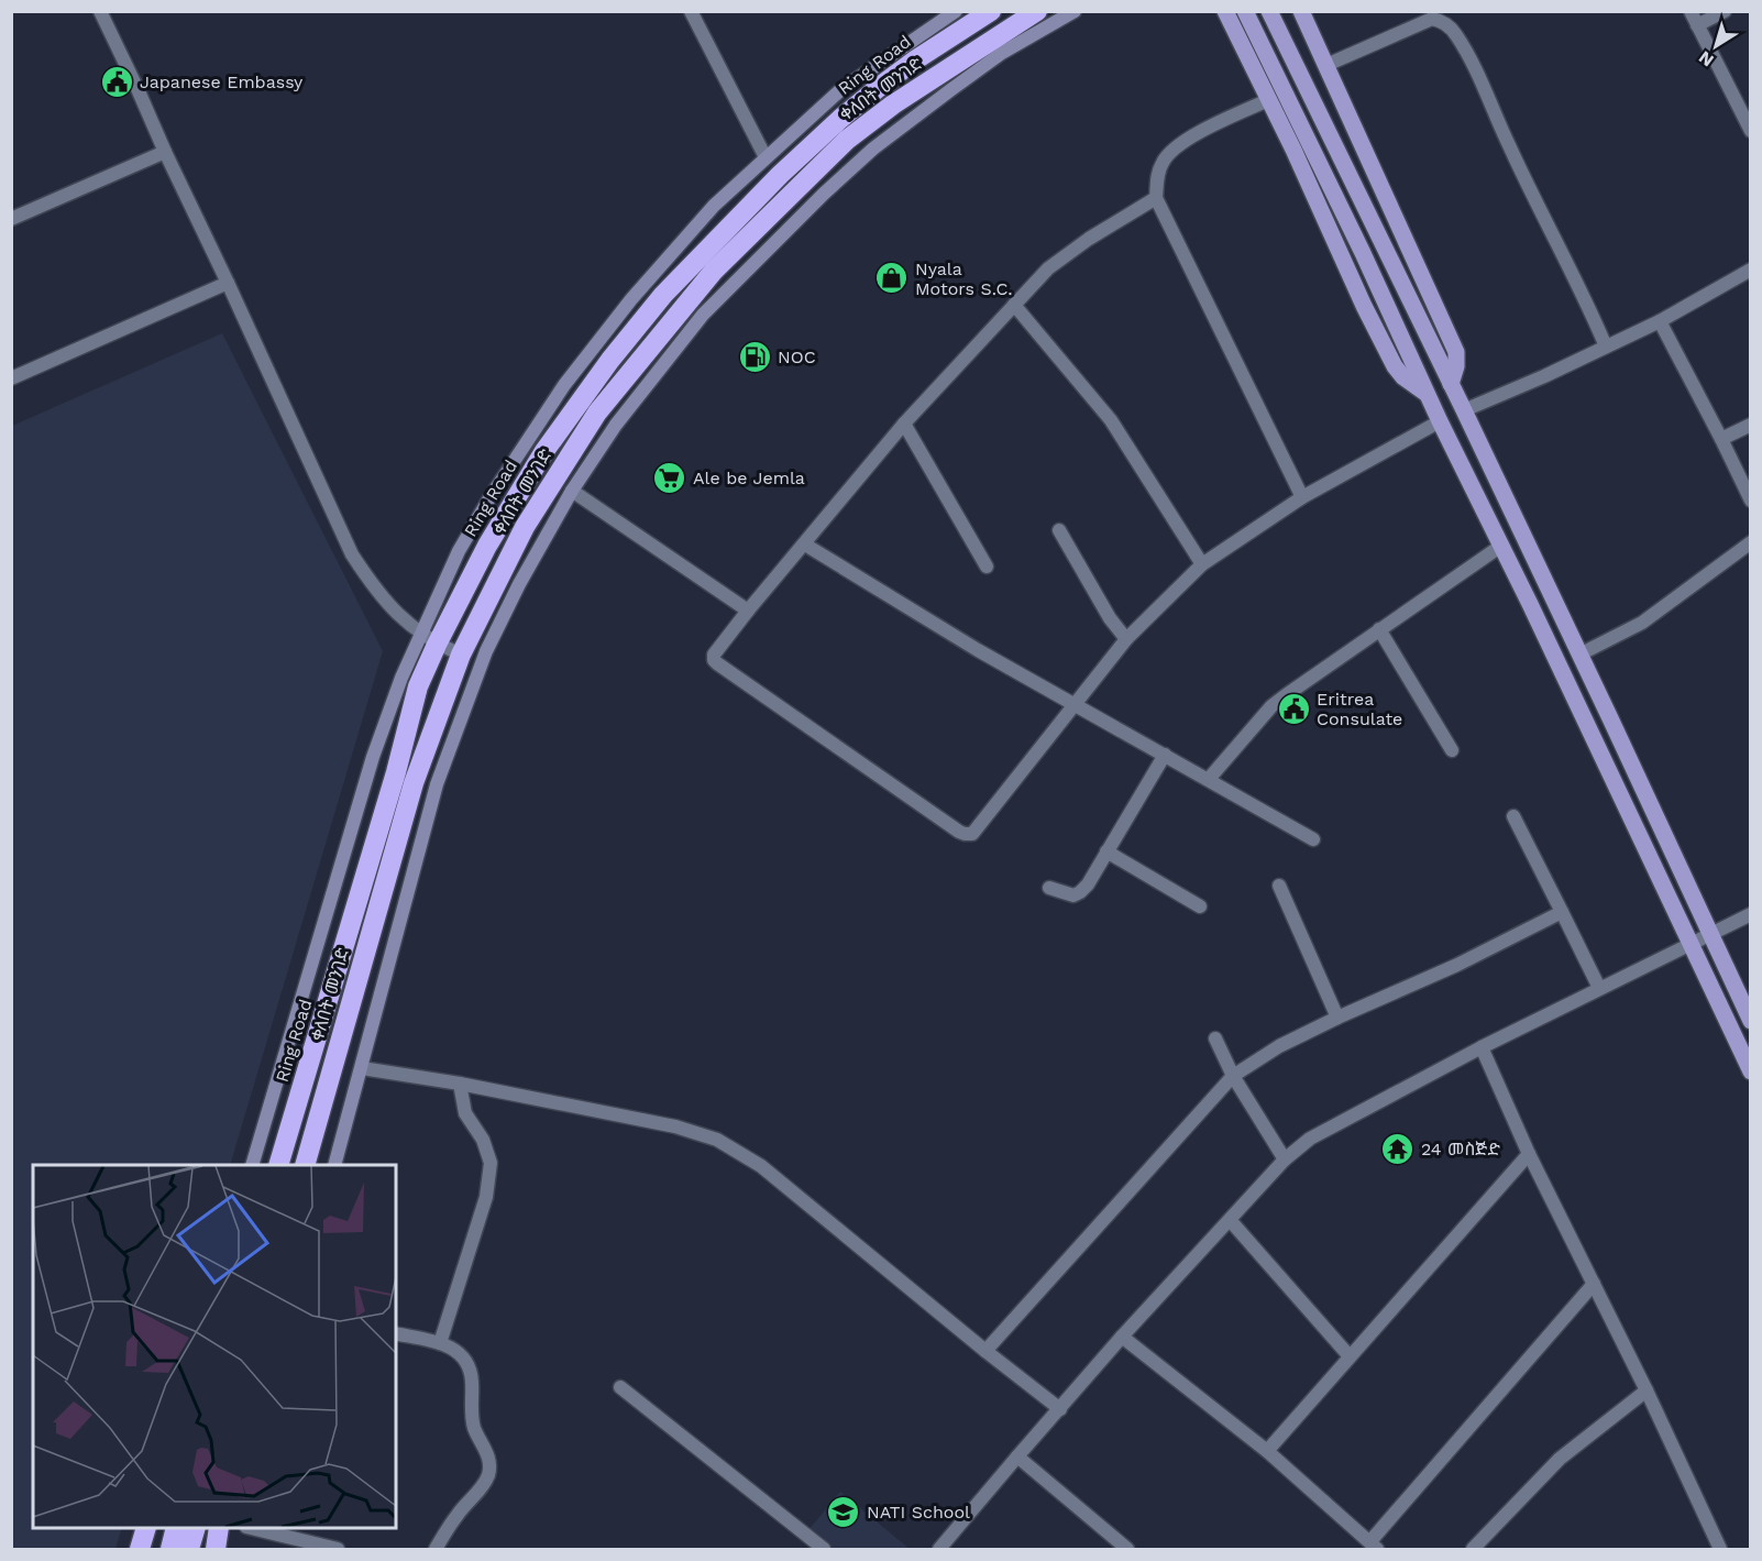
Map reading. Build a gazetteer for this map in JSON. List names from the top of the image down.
{
  "streets": {
    "highway": ["Ring Road", "ቀለበት መንገድ"]
  },
  "places": {
    "public building": ["Japanese Embassy", "Eritrea Consulate"],
    "shop": ["Nyala Motors S.C."],
    "fuel station": ["NOC"],
    "supermarket": ["Ale be Jemla"],
    "temple": ["24 መስጅድ"],
    "school or university": ["NATI School"]
  },
  "north": "bottom left"
}
